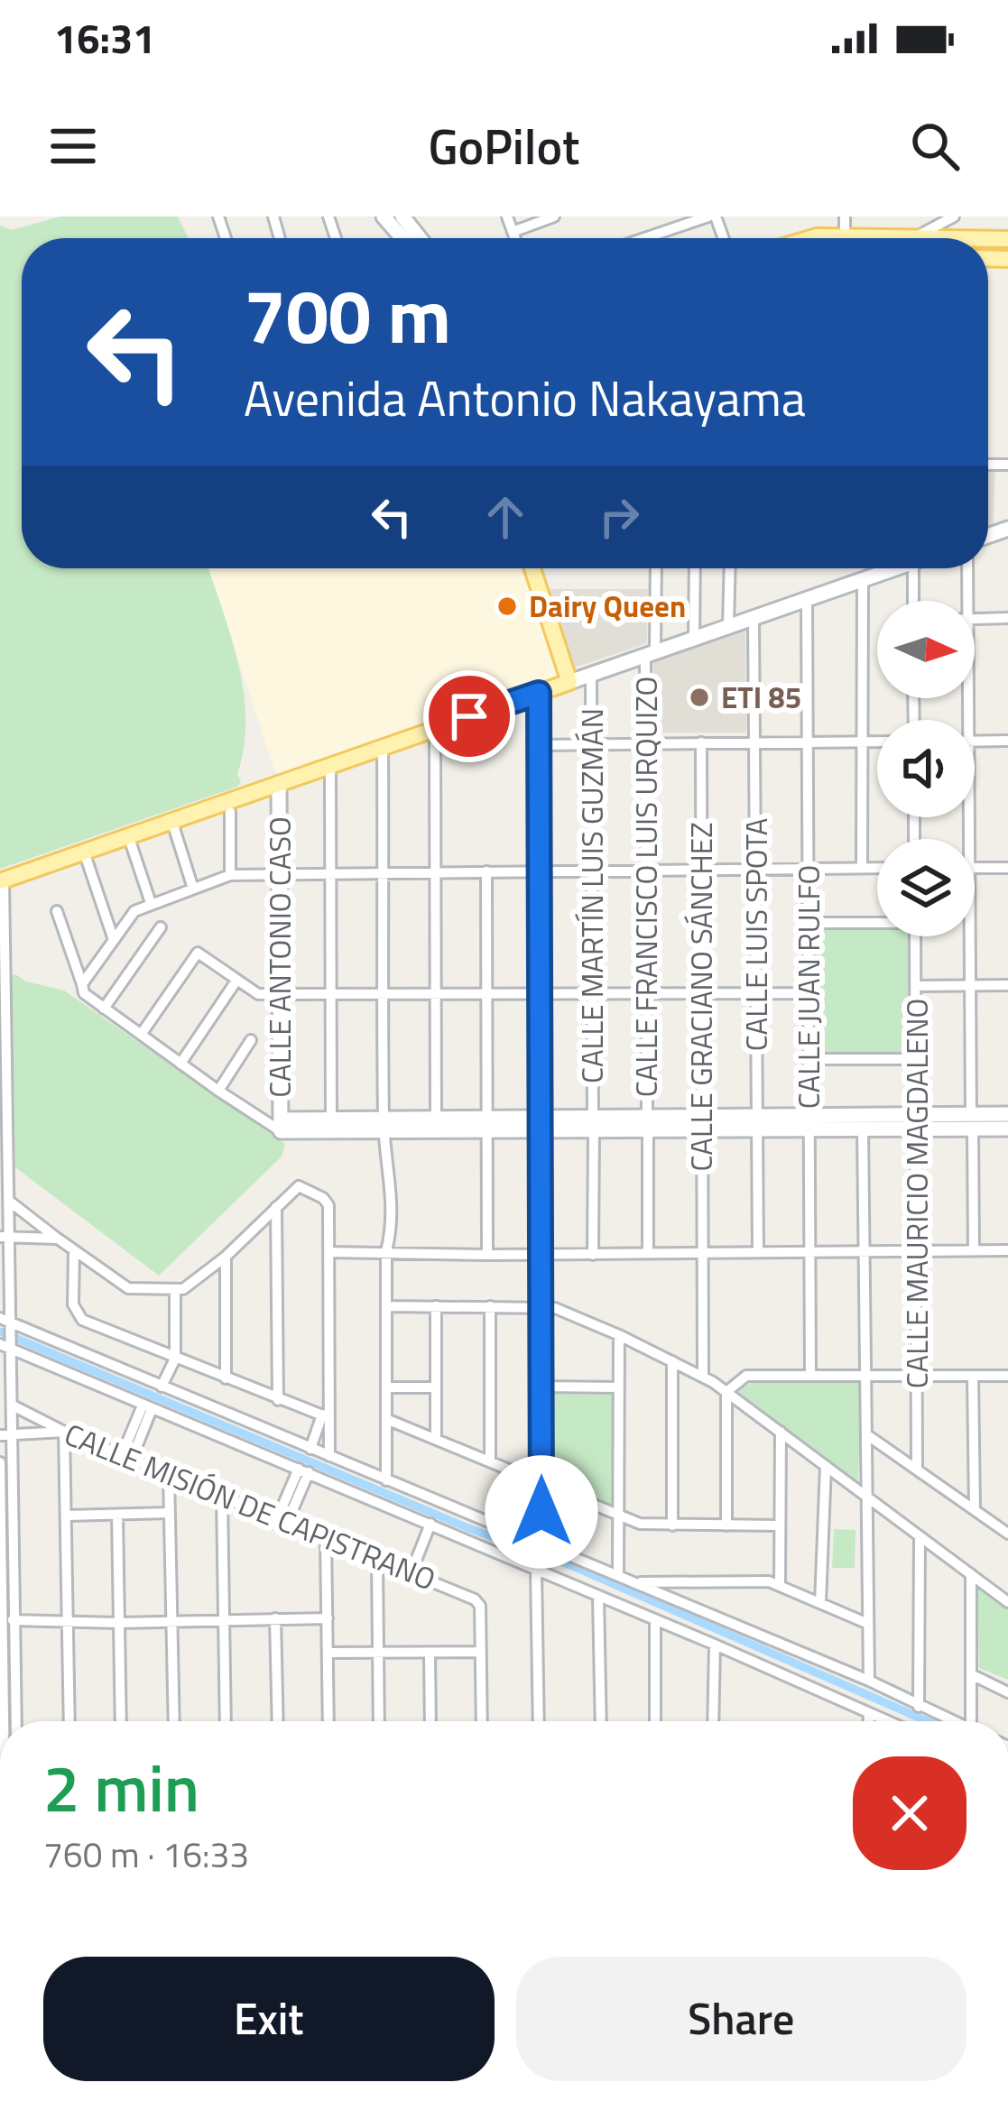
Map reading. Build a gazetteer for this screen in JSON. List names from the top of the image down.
{
  "streets": {
    "street": [
      "CALLE FRANCISCO LUIS URQUIZO",
      "CALLE MARTÍN LUIS GUZMÁN",
      "CALLE LUIS SPOTA",
      "CALLE ANTONIO CASO",
      "CALLE JUAN RULFO",
      "CALLE GRACIANO SÁNCHEZ",
      "CALLE MAURICIO MAGDALENO",
      "CALLE MISIÓN DE CAPISTRANO"
    ]
  },
  "places": ["Dairy Queen", "ETI 85"],
  "north": "right",
  "page": {
    "status": "16:31",
    "header": "GoPilot",
    "turn": ["700 m", "Avenida Antonio Nakayama"],
    "heading": ["2 min", "760 m · 16:33"],
    "buttons": ["Exit", "Share"]
  }
}
